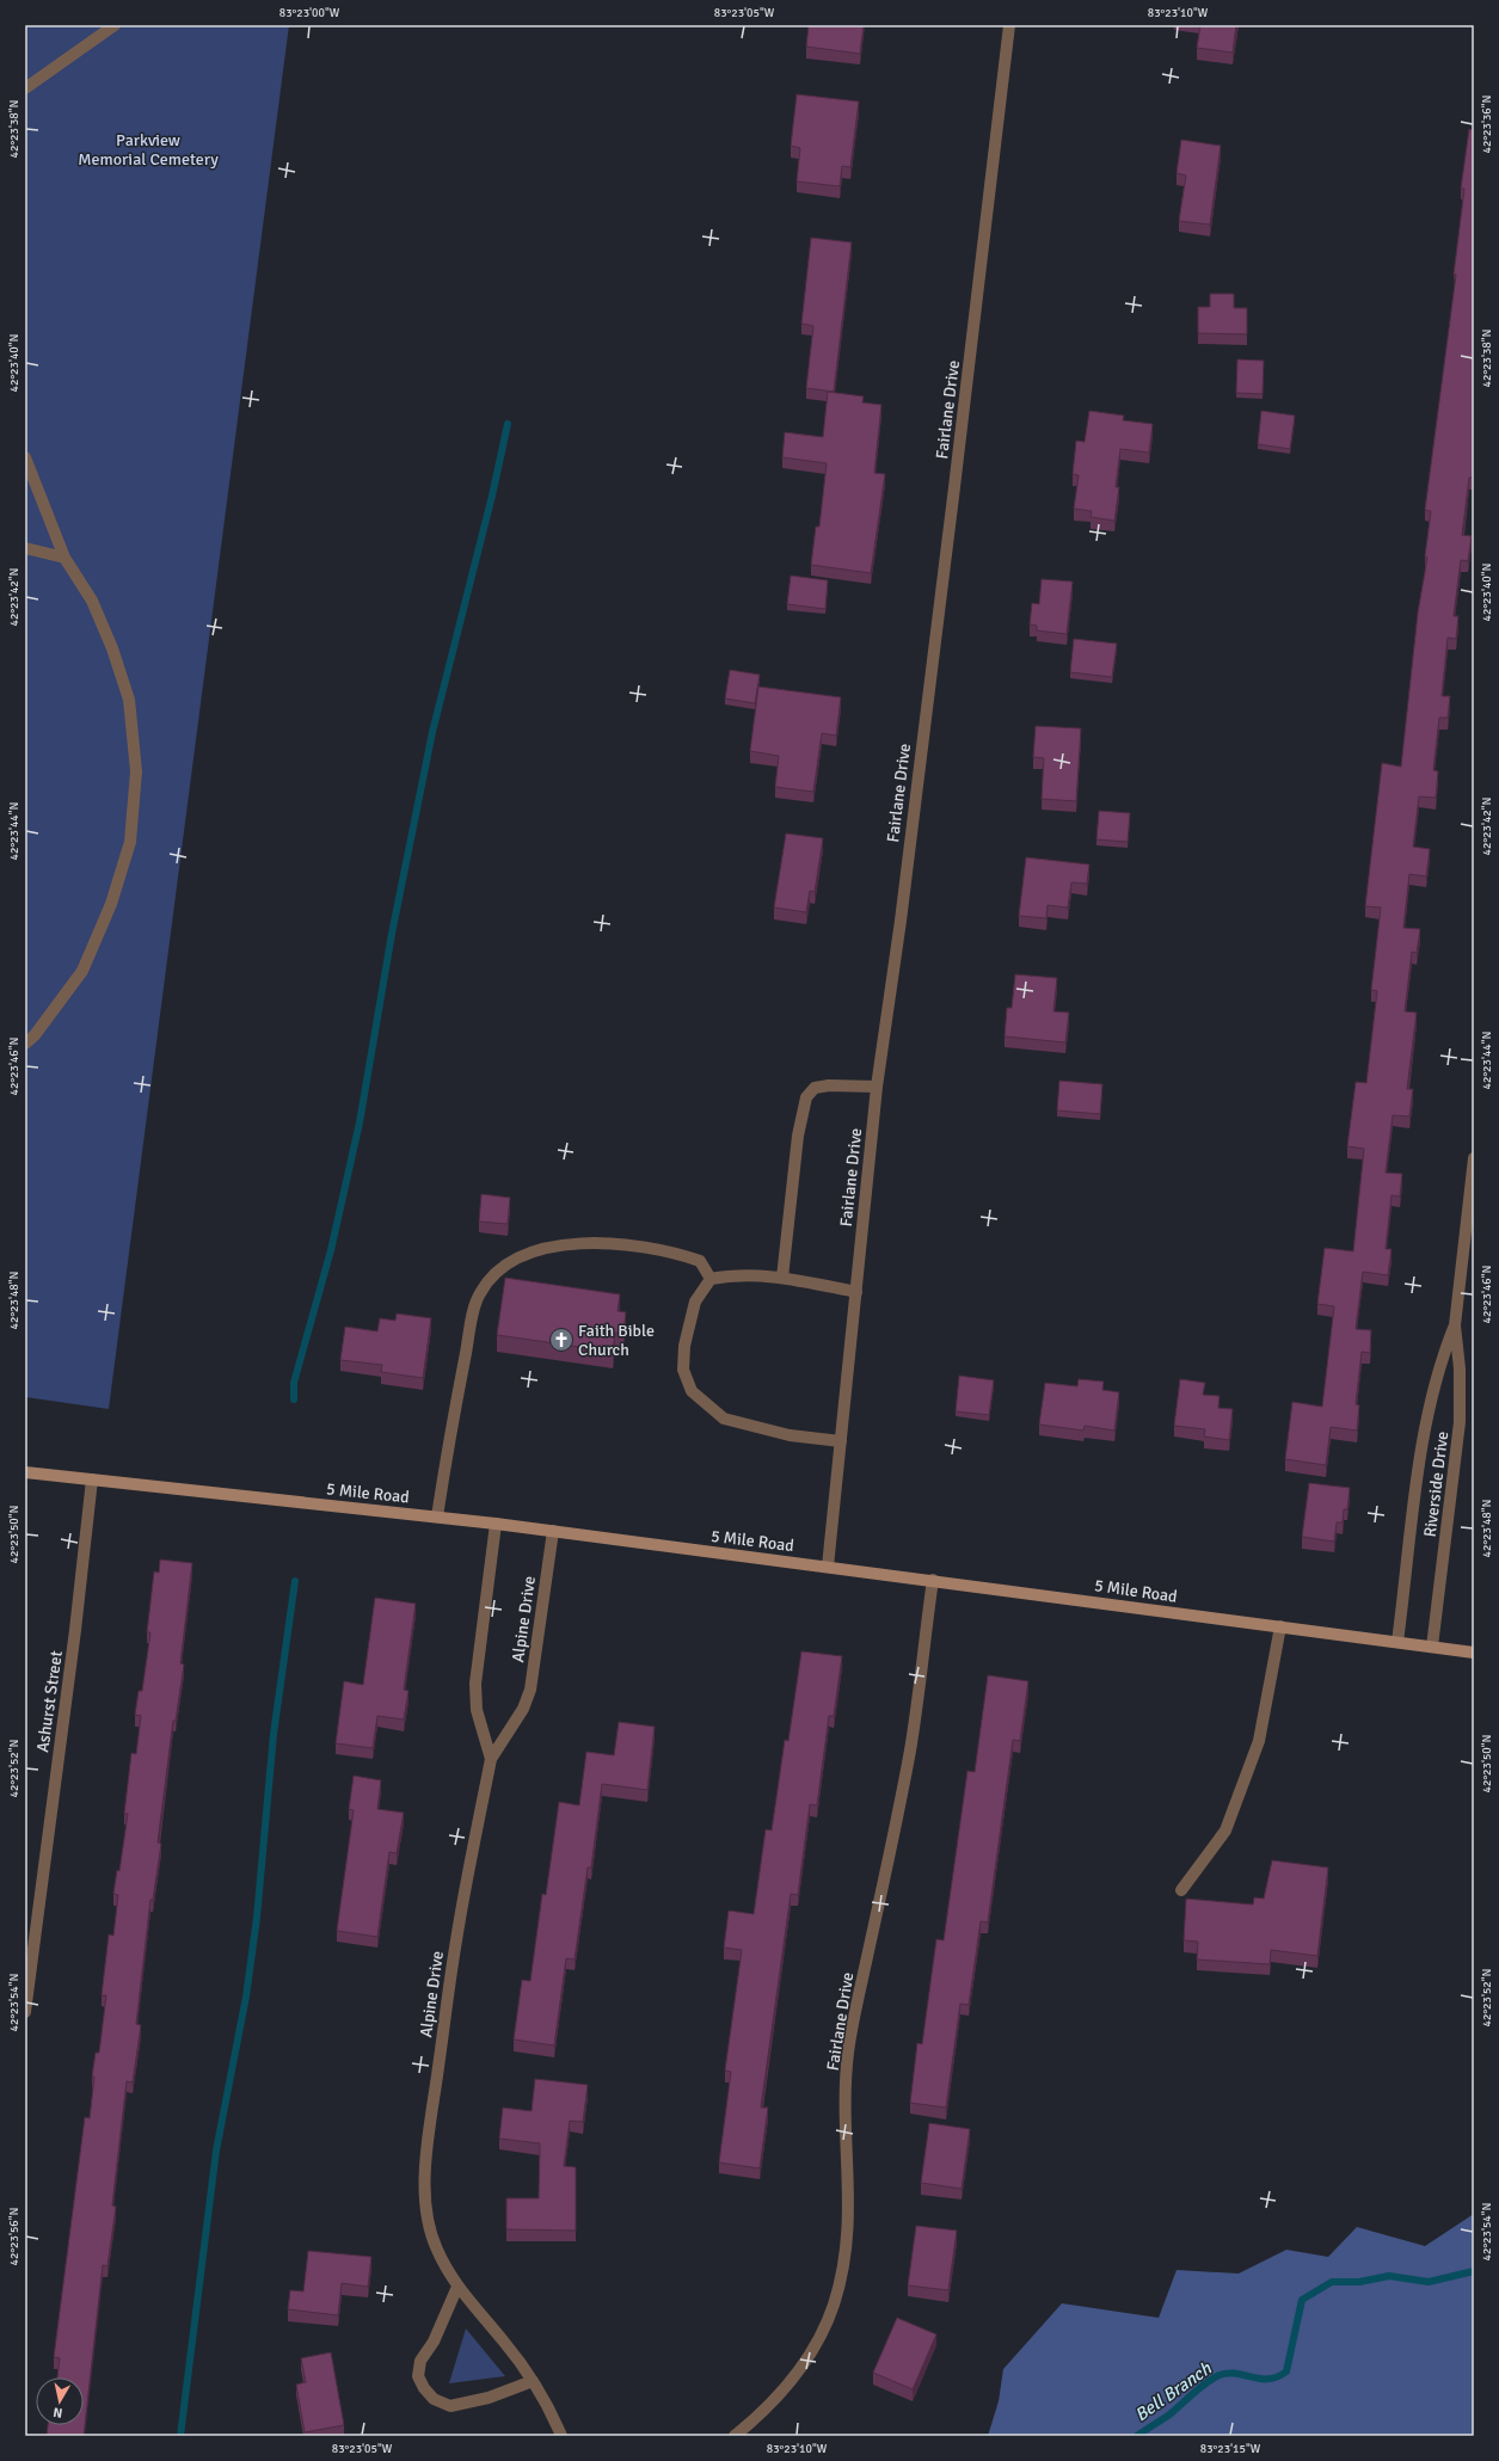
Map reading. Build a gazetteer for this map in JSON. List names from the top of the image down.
{
  "streets": {
    "main road": ["5 Mile Road"],
    "street": [
      "Fairlane Drive",
      "Riverside Drive",
      "Alpine Drive",
      "Ashurst Street"
    ]
  },
  "crossings": [
    ["Fairlane Drive", "5 Mile Road"],
    ["Riverside Drive", "5 Mile Road"],
    ["5 Mile Road", "Alpine Drive"],
    ["5 Mile Road", "Ashurst Street"]
  ],
  "water": ["Bell Branch"],
  "parks": ["Parkview Memorial Cemetery"],
  "places": {
    "church": ["Faith Bible Church"]
  },
  "north": "bottom",
  "coordinates": [
    "83°23'00\"W",
    "83°23'05\"W",
    "83°23'10\"W",
    "42°23'36\"N",
    "42°23'38\"N",
    "42°23'40\"N",
    "42°23'42\"N",
    "42°23'44\"N",
    "42°23'46\"N",
    "42°23'48\"N",
    "42°23'50\"N",
    "42°23'52\"N",
    "42°23'54\"N",
    "42°23'56\"N",
    "83°23'15\"W"
  ]
}
